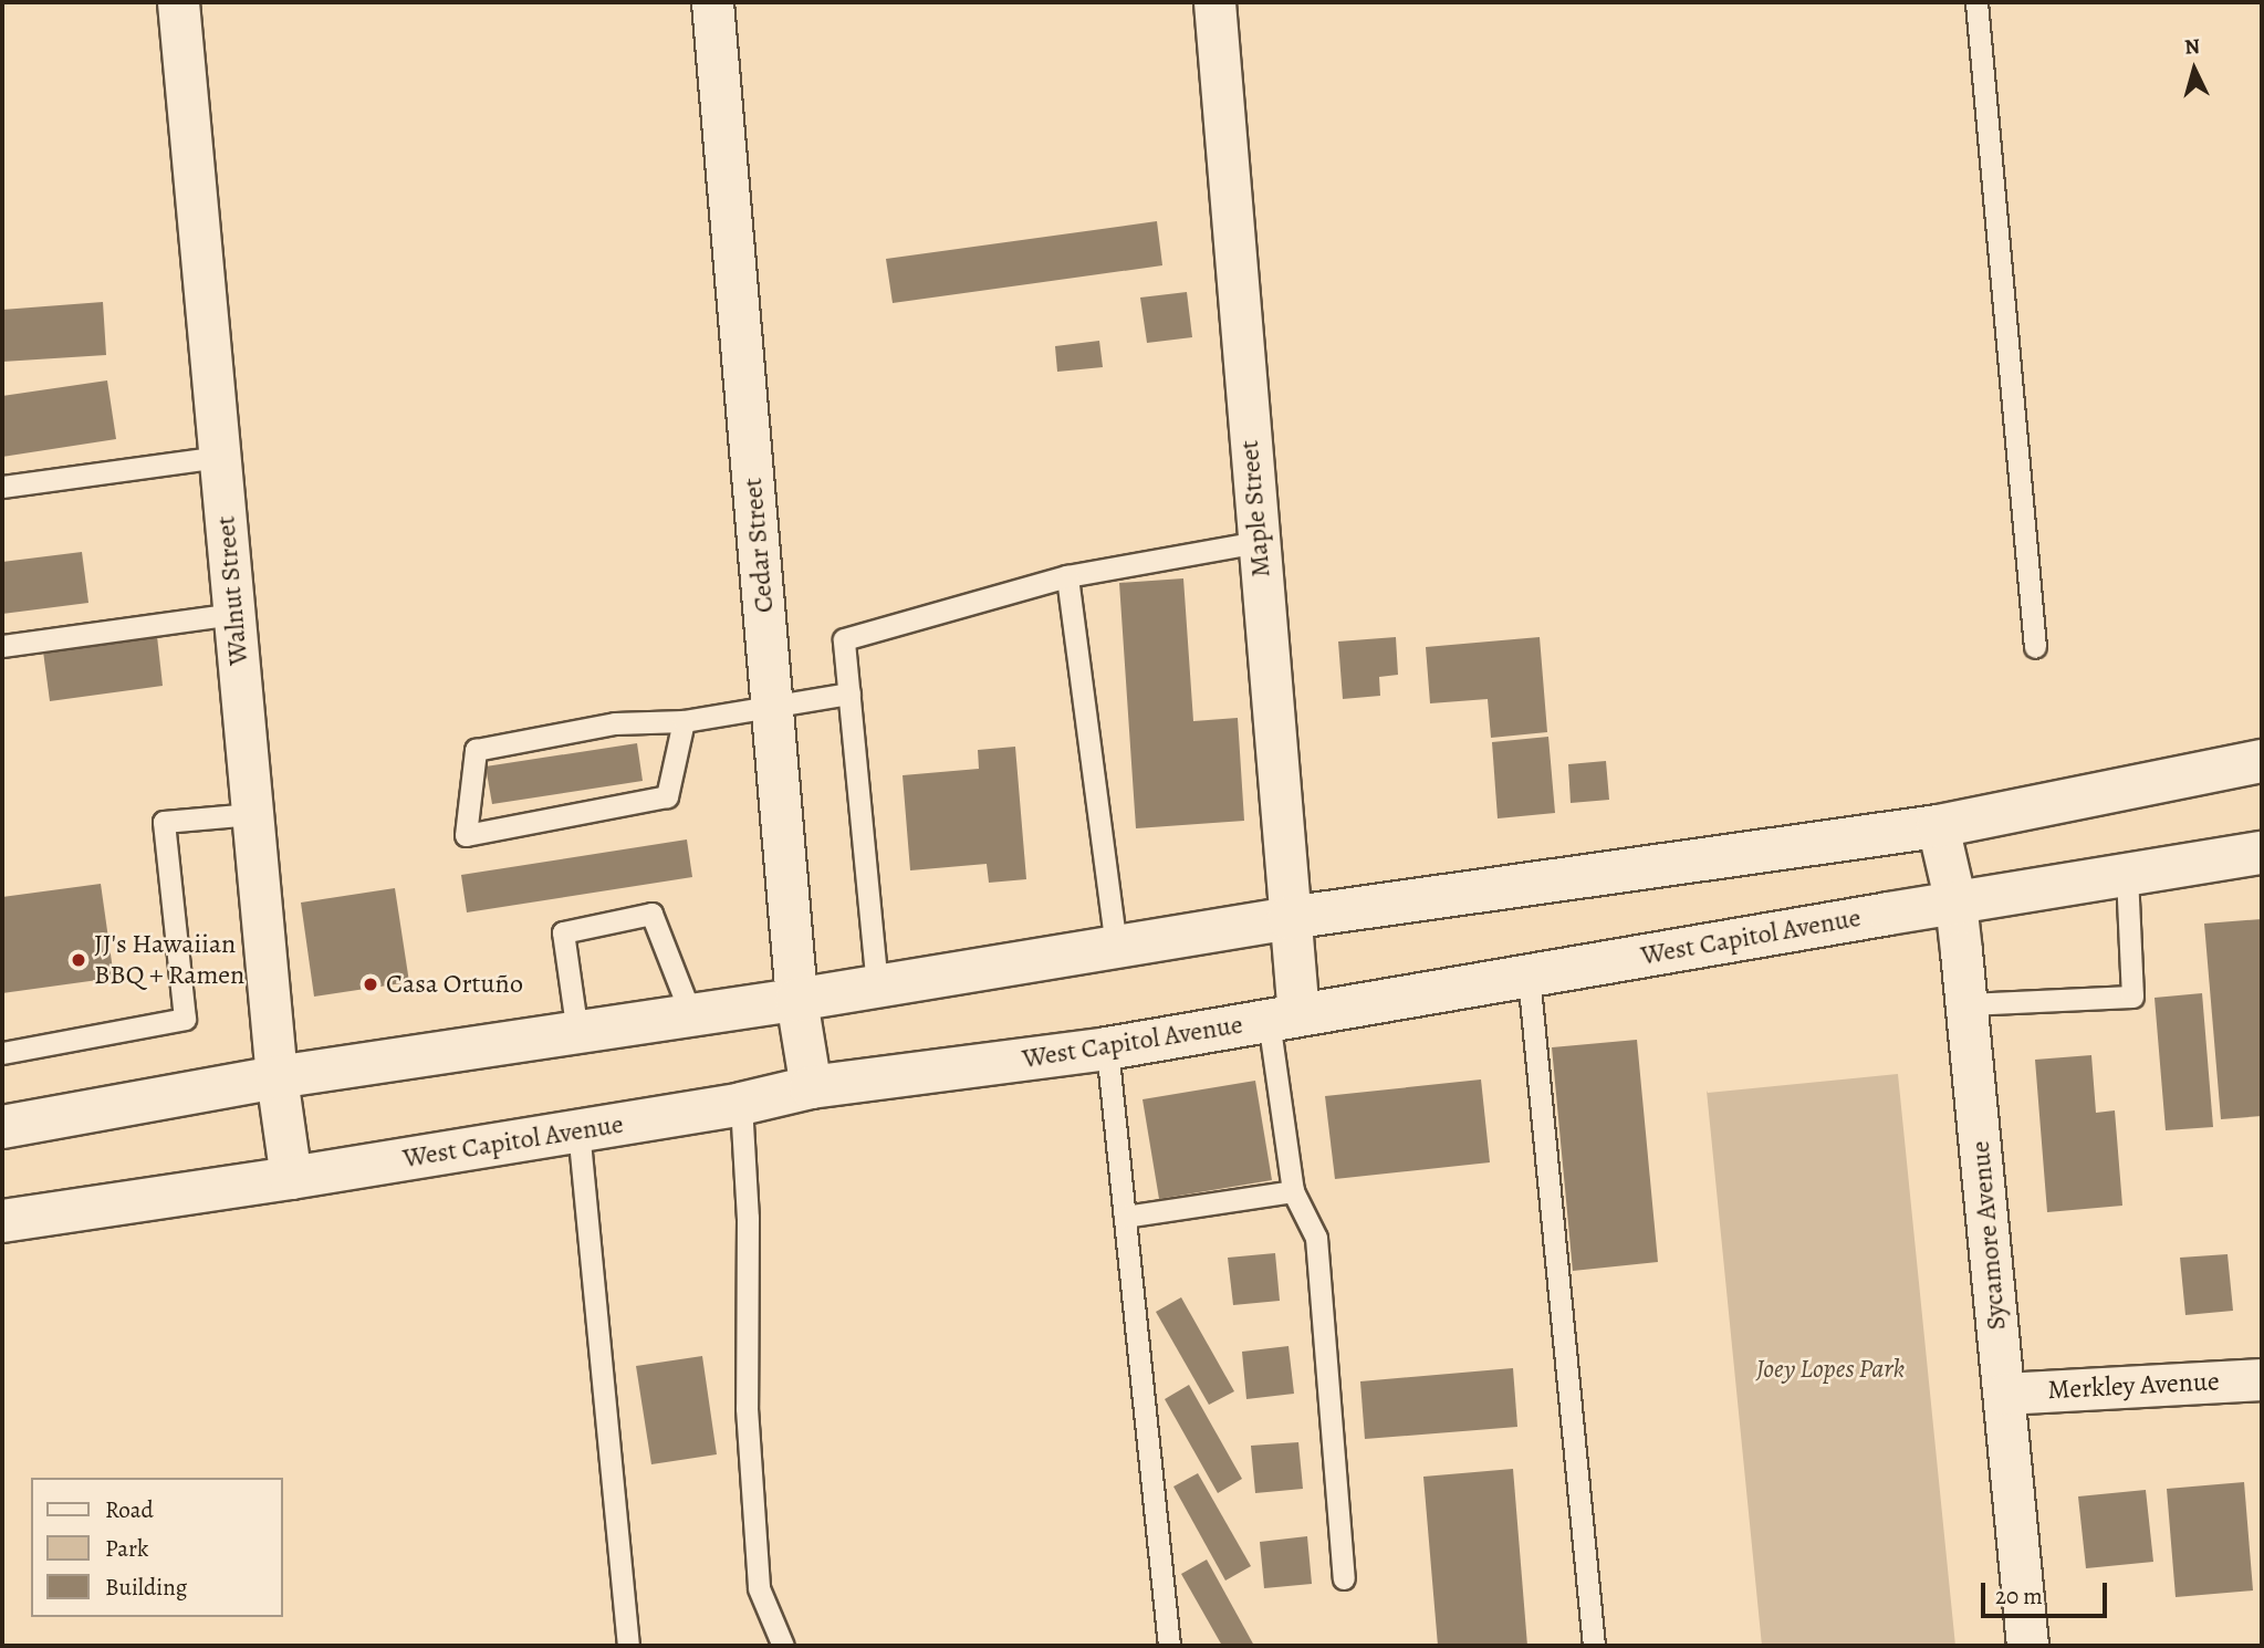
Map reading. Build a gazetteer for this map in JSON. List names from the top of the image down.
{
  "streets": {
    "main road": ["West Capitol Avenue"],
    "street": [
      "Maple Street",
      "Cedar Street",
      "Walnut Street",
      "Sycamore Avenue",
      "Merkley Avenue"
    ]
  },
  "crossings": [
    ["Maple Street", "West Capitol Avenue"],
    ["Cedar Street", "West Capitol Avenue"],
    ["Walnut Street", "West Capitol Avenue"],
    ["West Capitol Avenue", "Sycamore Avenue"],
    ["Sycamore Avenue", "Merkley Avenue"]
  ],
  "parks": ["Joey Lopes Park"],
  "places": ["JJ's Hawaiian BBQ + Ramen", "Casa Ortuño"],
  "legend": ["Road", "Park", "Building"],
  "scale_bar": "20 m",
  "north": "top"
}
